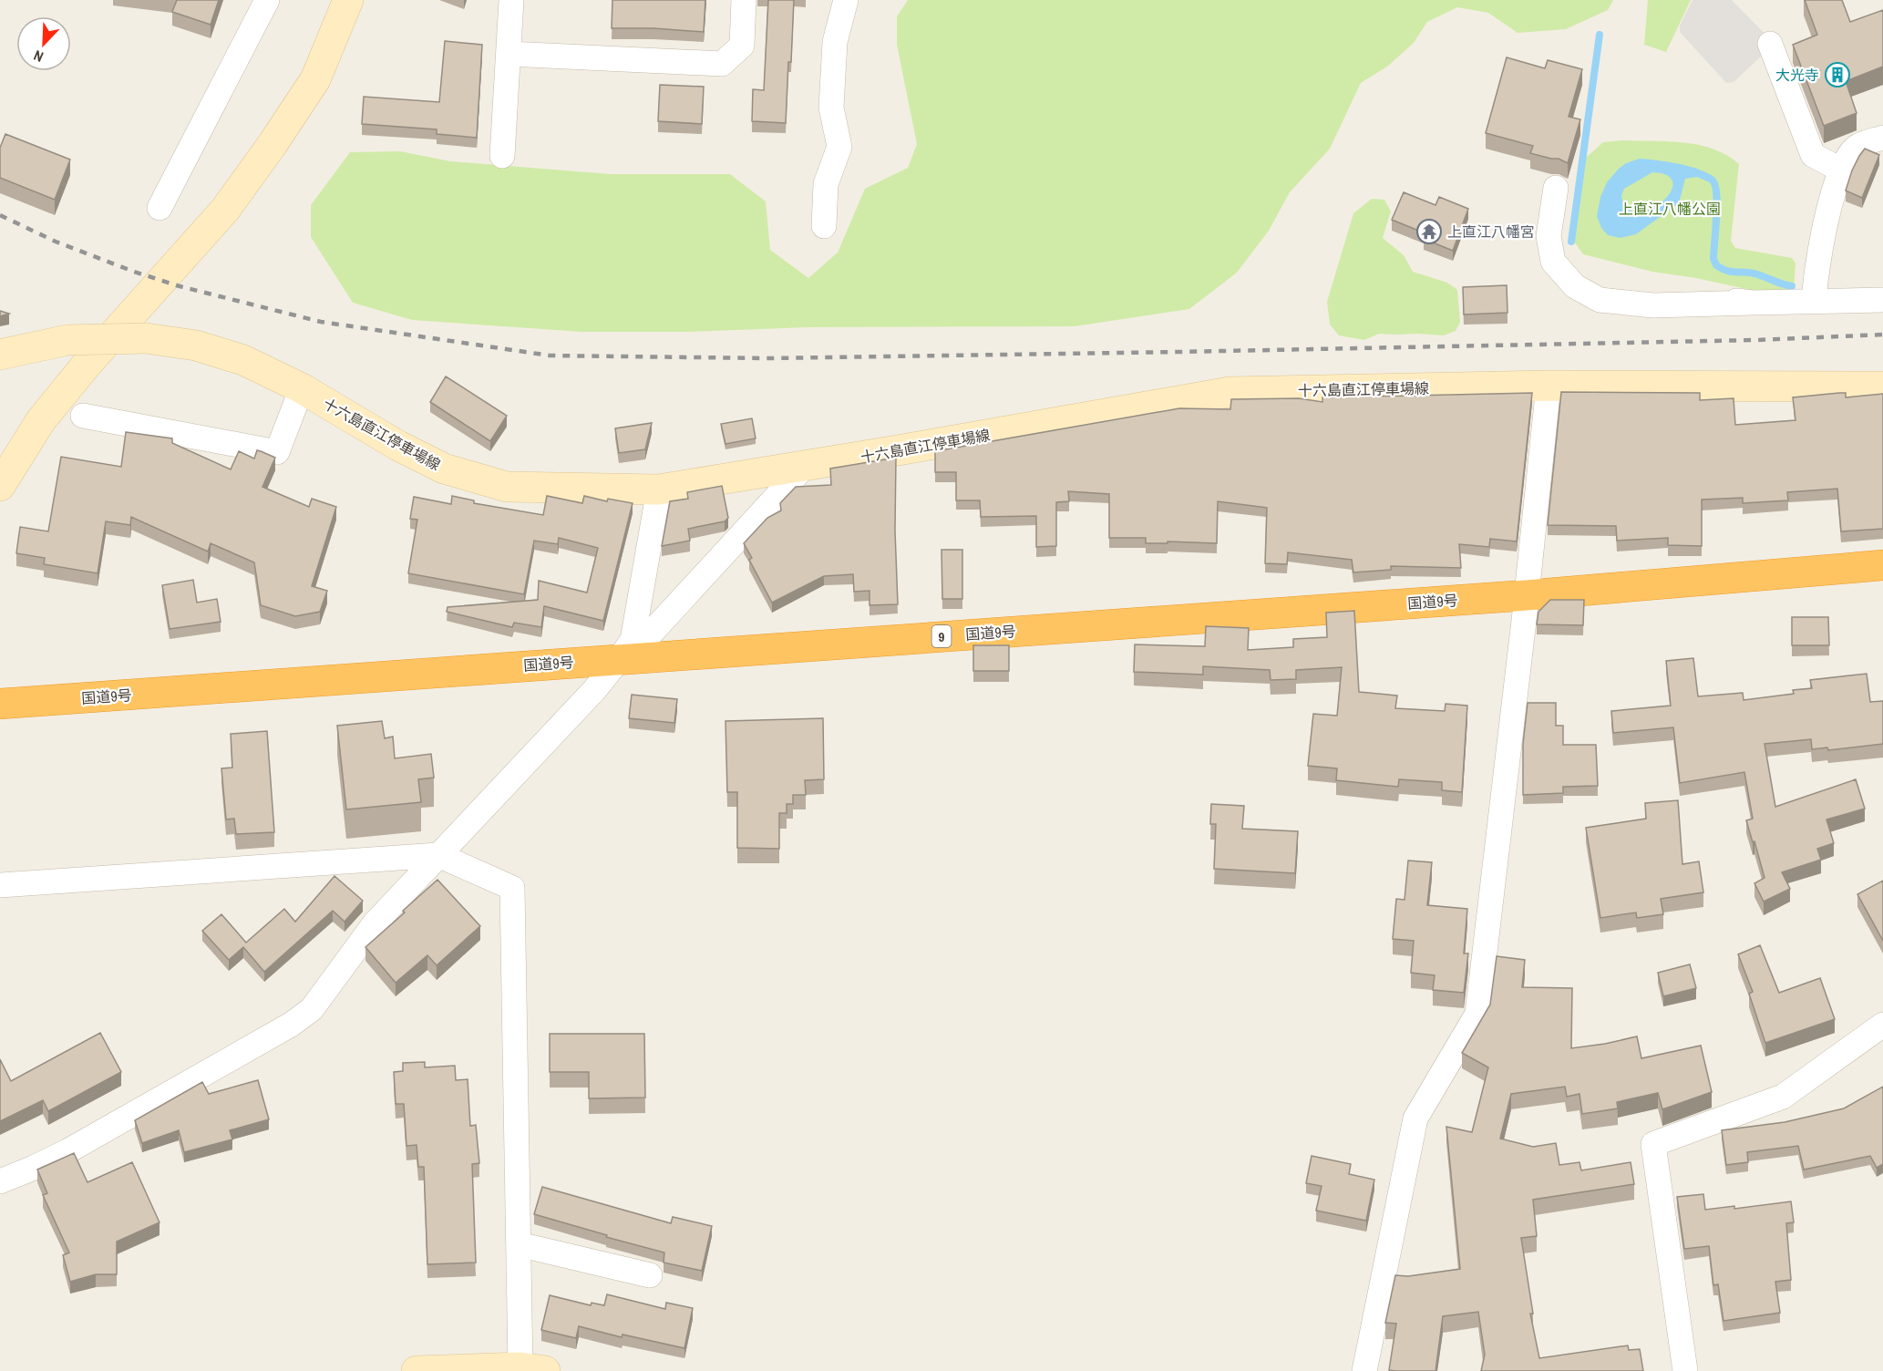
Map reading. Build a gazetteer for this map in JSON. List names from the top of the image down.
{
  "streets": {
    "highway": ["国道9号", "9"],
    "main road": ["十六島直江停車場線"]
  },
  "parks": ["上直江八幡公園"],
  "places": {
    "building": ["大光寺"],
    "temple": ["上直江八幡宮"]
  },
  "north": "bottom left"
}
